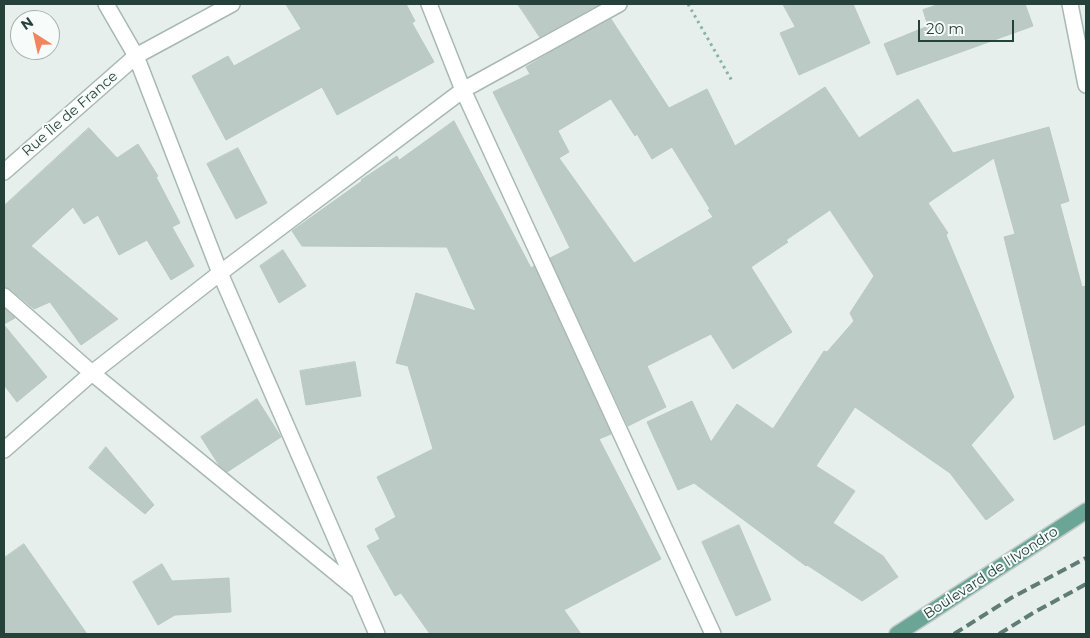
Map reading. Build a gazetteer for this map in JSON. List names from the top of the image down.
{
  "streets": {
    "main road": ["Boulevard de l'Ivondro"],
    "street": ["Rue Île de France"]
  },
  "scale_bar": "20 m",
  "north": "top left"
}
